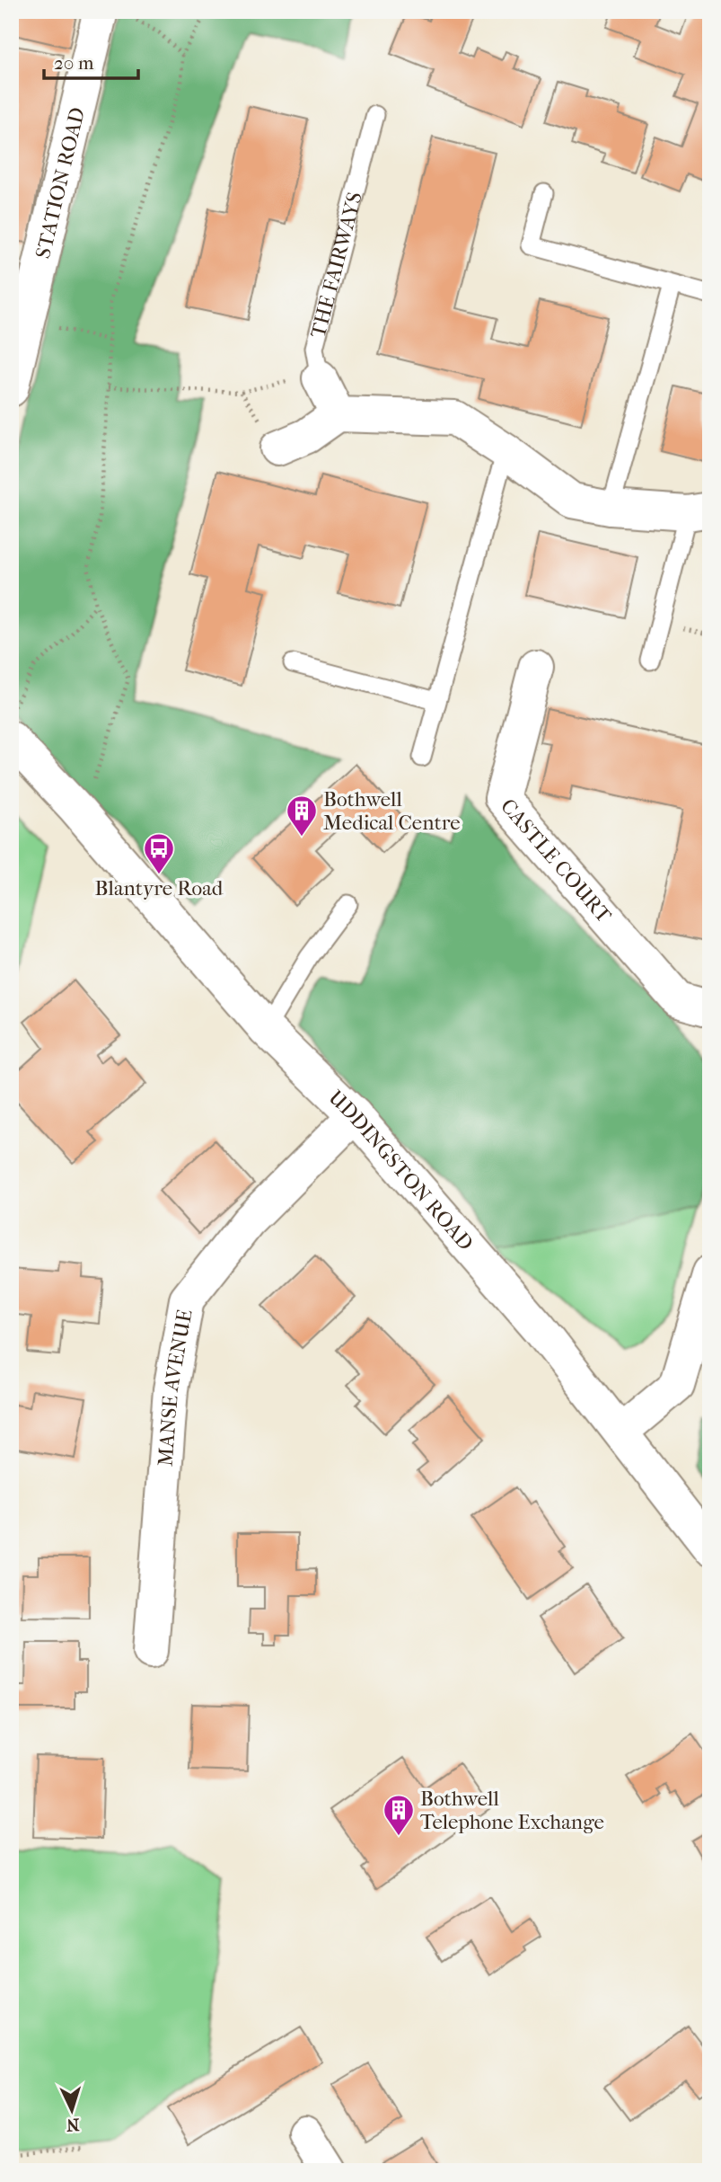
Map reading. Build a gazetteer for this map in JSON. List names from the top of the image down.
{
  "streets": {
    "street": [
      "STATION ROAD",
      "THE FAIRWAYS",
      "CASTLE COURT",
      "UDDINGSTON ROAD",
      "MANSE AVENUE"
    ]
  },
  "crossings": [
    ["UDDINGSTON ROAD", "MANSE AVENUE"]
  ],
  "places": {
    "building": ["Bothwell Medical Centre", "Bothwell Telephone Exchange"],
    "bus stop": ["Blantyre Road"]
  },
  "scale_bar": "20 m",
  "north": "bottom"
}
